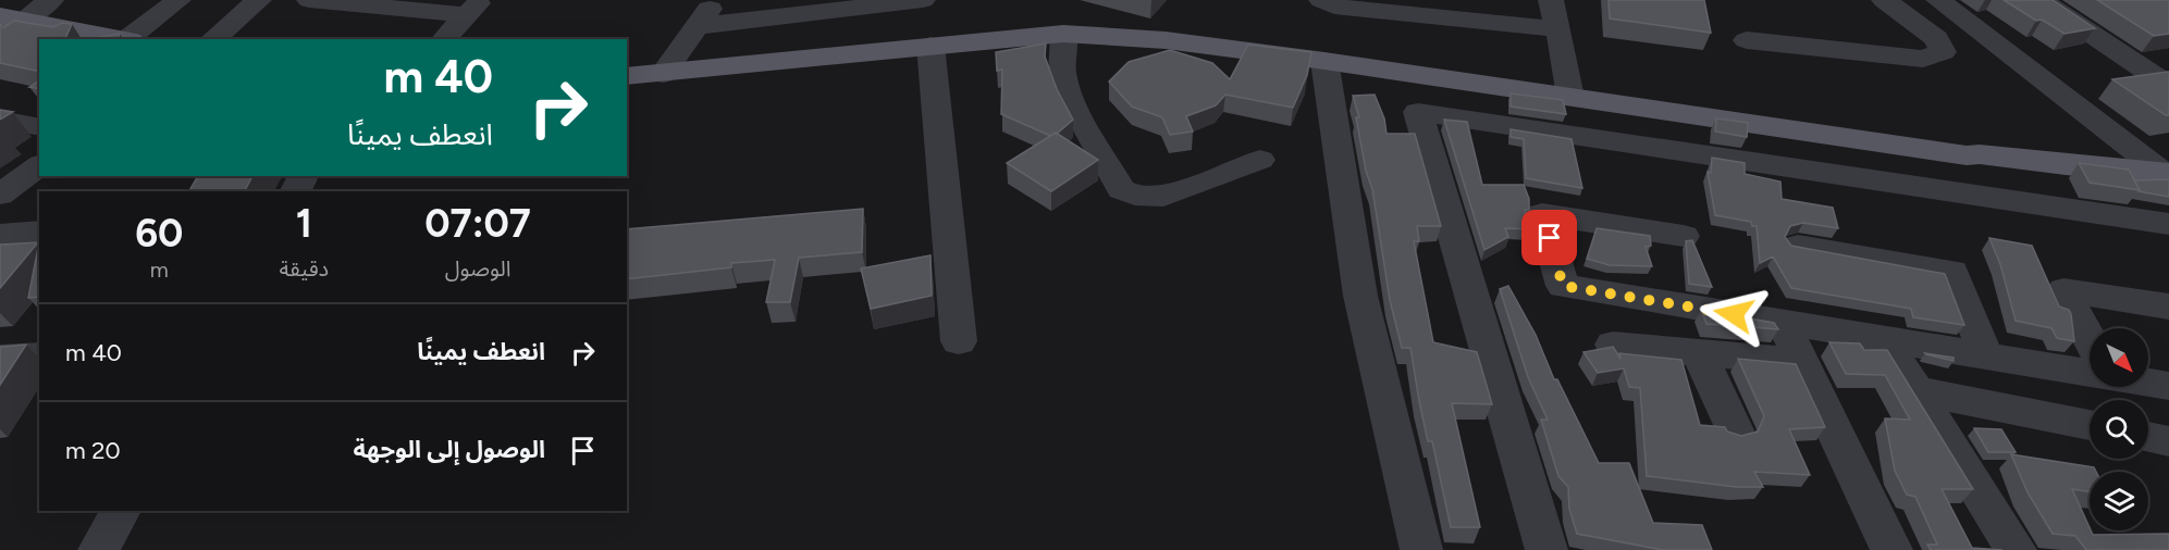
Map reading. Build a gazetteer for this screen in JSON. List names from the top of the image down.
{
  "north": "bottom right",
  "page": {
    "turn": ["40 m", "انعطف يمينًا"],
    "eta": [
      "07:07",
      "الوصول",
      "1",
      "دقيقة",
      "60",
      "m"
    ],
    "list": [
      {
        "name": "انعطف يمينًا",
        "value": "40 m"
      },
      {
        "name": "الوصول إلى الوجهة",
        "value": "20 m"
      }
    ]
  }
}
